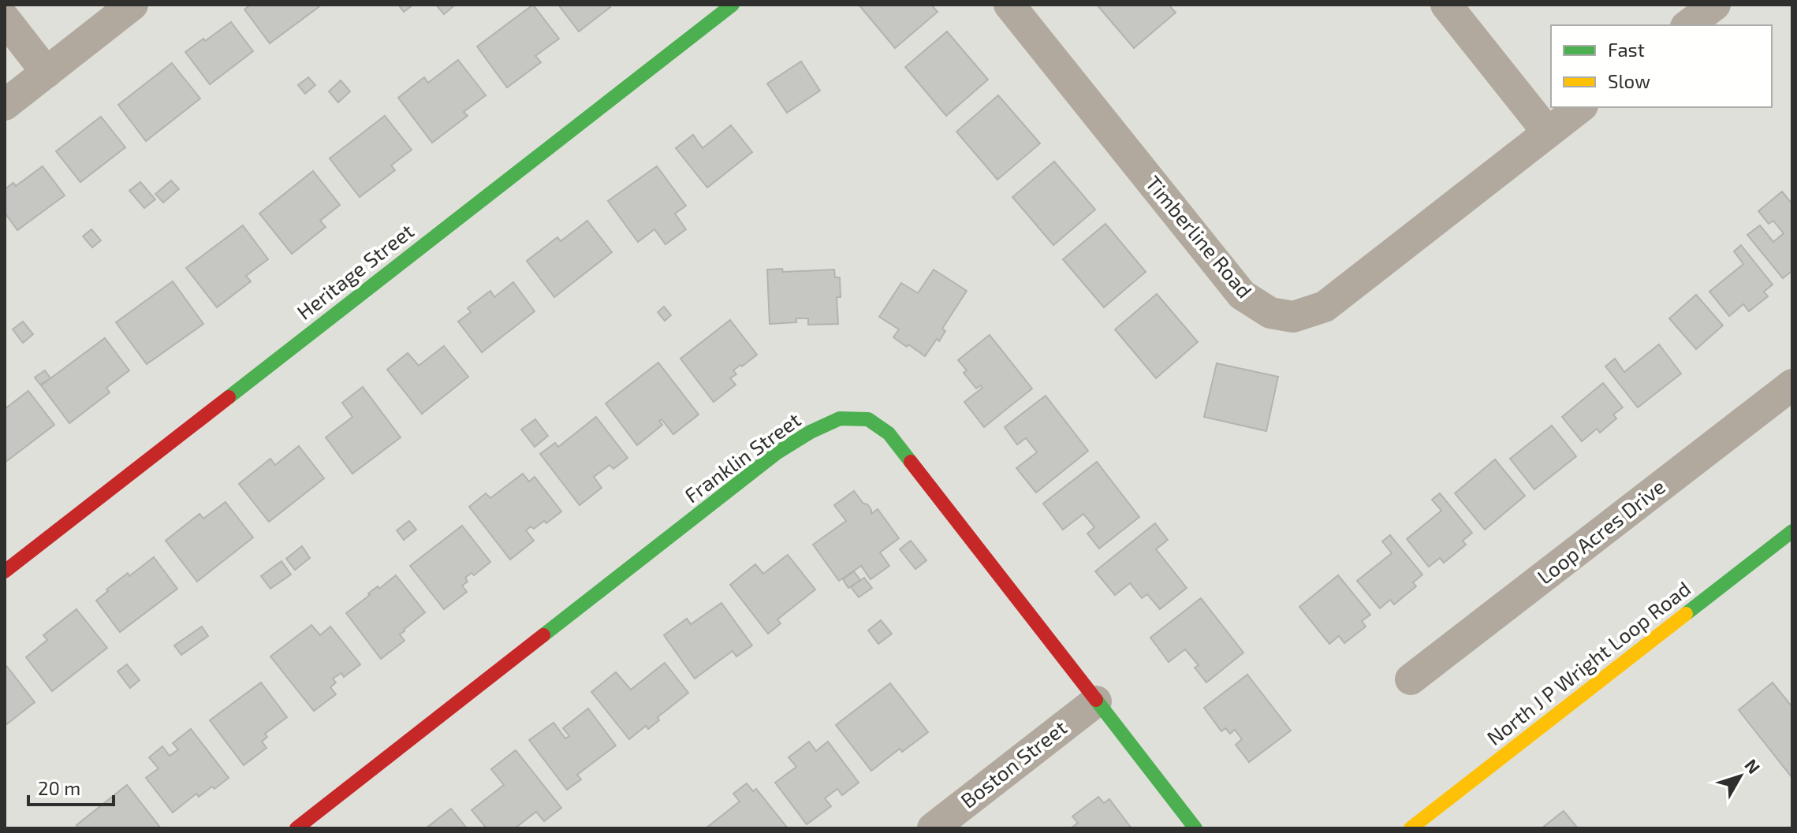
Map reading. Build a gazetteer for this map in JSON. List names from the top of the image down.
{
  "streets": {
    "street": [
      "Timberline Road",
      "Heritage Street",
      "Franklin Street",
      "Loop Acres Drive",
      "North J P Wright Loop Road",
      "Boston Street"
    ]
  },
  "crossings": [
    ["Franklin Street", "Boston Street"]
  ],
  "legend": ["Fast", "Slow"],
  "scale_bar": "20 m",
  "north": "top right"
}
